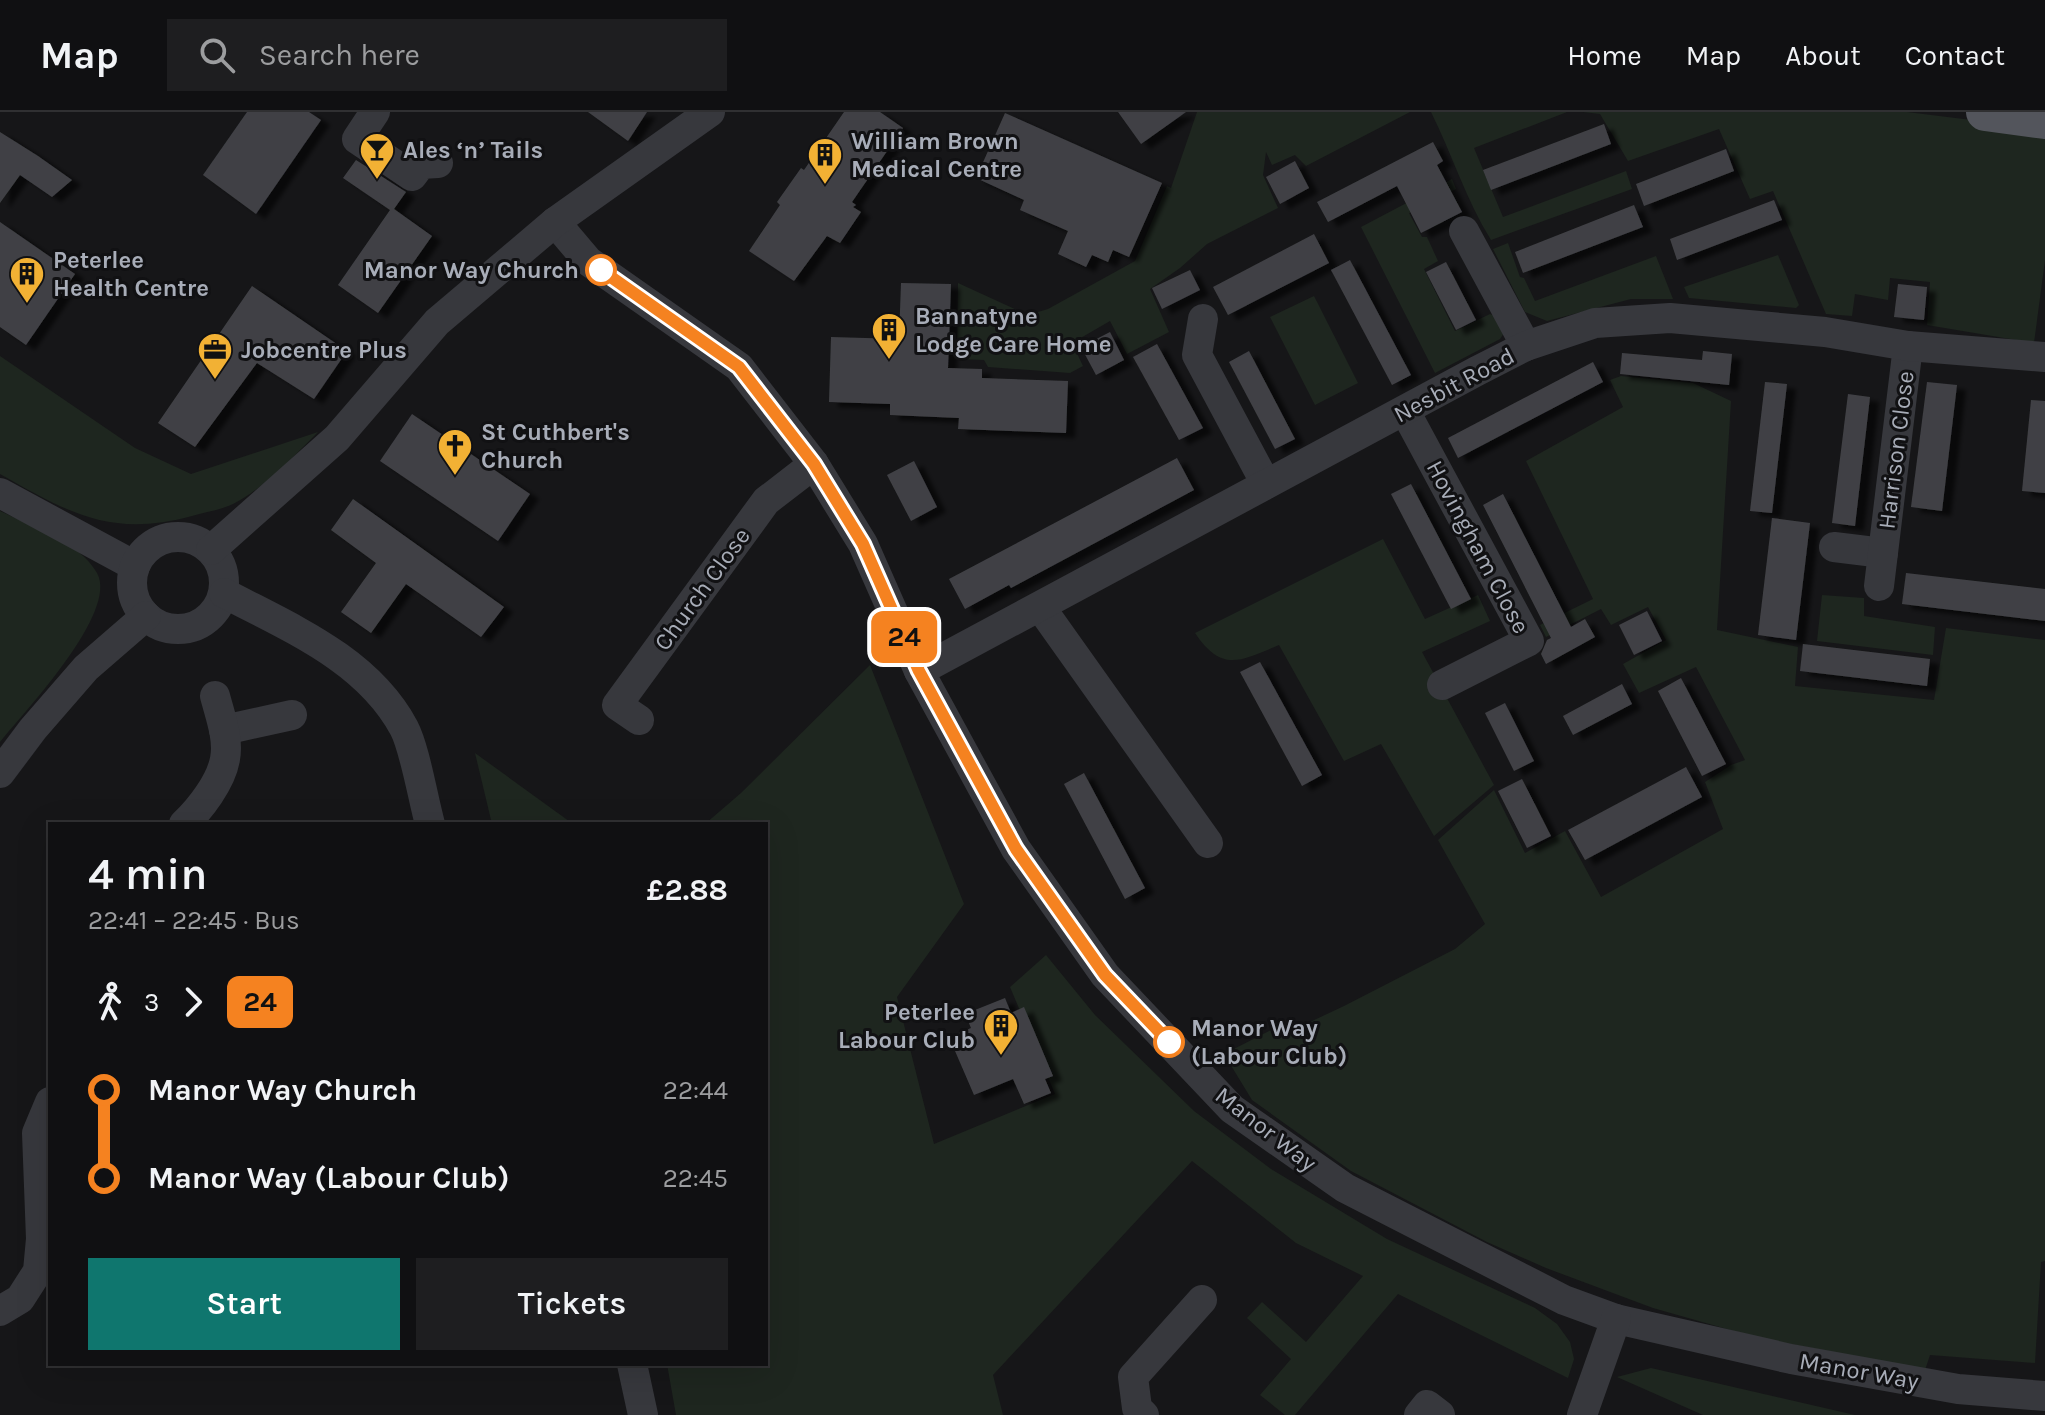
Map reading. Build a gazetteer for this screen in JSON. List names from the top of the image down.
{
  "streets": {
    "street": [
      "Nesbit Road",
      "Harrison Close",
      "Hovingham Close",
      "Church Close",
      "Manor Way"
    ]
  },
  "crossings": [
    ["Nesbit Road", "Harrison Close"],
    ["Nesbit Road", "Hovingham Close"],
    ["Nesbit Road", "Manor Way"],
    ["Church Close", "Manor Way"]
  ],
  "places": {
    "bar": ["Ales ‘n’ Tails"],
    "building": [
      "William Brown Medical Centre",
      "Peterlee Health Centre",
      "Bannatyne Lodge Care Home",
      "Peterlee Labour Club"
    ],
    "other": ["Manor Way Church", "Manor Way (Labour Club)"],
    "office": ["Jobcentre Plus"],
    "church": ["St Cuthbert's Church"]
  },
  "lines": ["bus line 24"],
  "page": {
    "header": "Map",
    "search": "Search here",
    "nav": [
      "Home",
      "Map",
      "About",
      "Contact"
    ],
    "on_map": "24",
    "heading": ["4 min", "22:41 – 22:45 · Bus", "£2.88"],
    "legs": ["3", "24"],
    "list": [
      {
        "name": "Manor Way Church",
        "value": "22:44"
      },
      {
        "name": "Manor Way (Labour Club)",
        "value": "22:45"
      }
    ],
    "buttons": ["Start", "Tickets"]
  }
}
